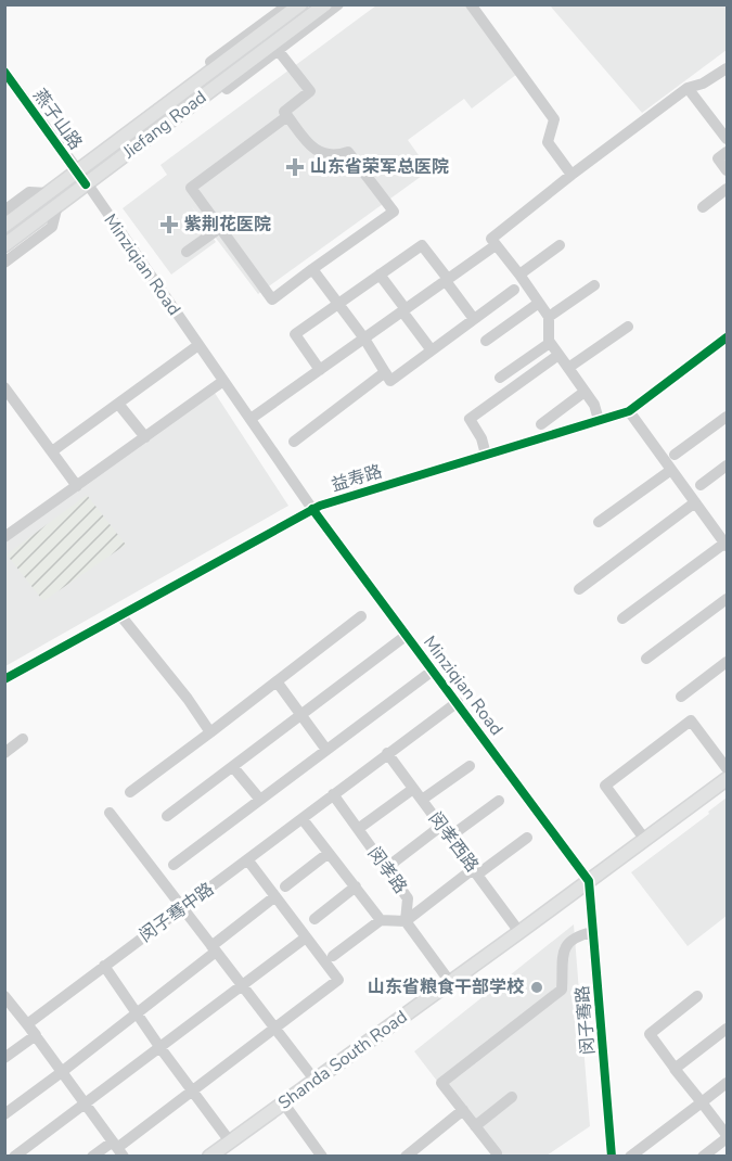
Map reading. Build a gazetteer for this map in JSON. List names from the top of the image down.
{
  "streets": {
    "main road": ["Jiefang Road", "Shanda South Road"],
    "street": [
      "燕子山路",
      "Minziqian Road",
      "益寿路",
      "闵孝西路",
      "闵孝路",
      "闵子骞中路",
      "闵子骞路"
    ]
  },
  "crossings": [
    ["燕子山路", "Jiefang Road"],
    ["燕子山路", "Minziqian Road"],
    ["Jiefang Road", "Minziqian Road"],
    ["Minziqian Road", "益寿路"],
    ["Minziqian Road", "闵子骞中路"],
    ["Minziqian Road", "闵子骞路"],
    ["Minziqian Road", "Shanda South Road"],
    ["闵孝西路", "闵子骞中路"],
    ["闵孝西路", "Shanda South Road"],
    ["闵孝路", "闵子骞中路"],
    ["闵孝路", "Shanda South Road"],
    ["闵子骞路", "Shanda South Road"]
  ],
  "places": {
    "health": ["山东省荣军总医院", "紫荆花医院"],
    "other": ["山东省粮食干部学校"]
  }
}
